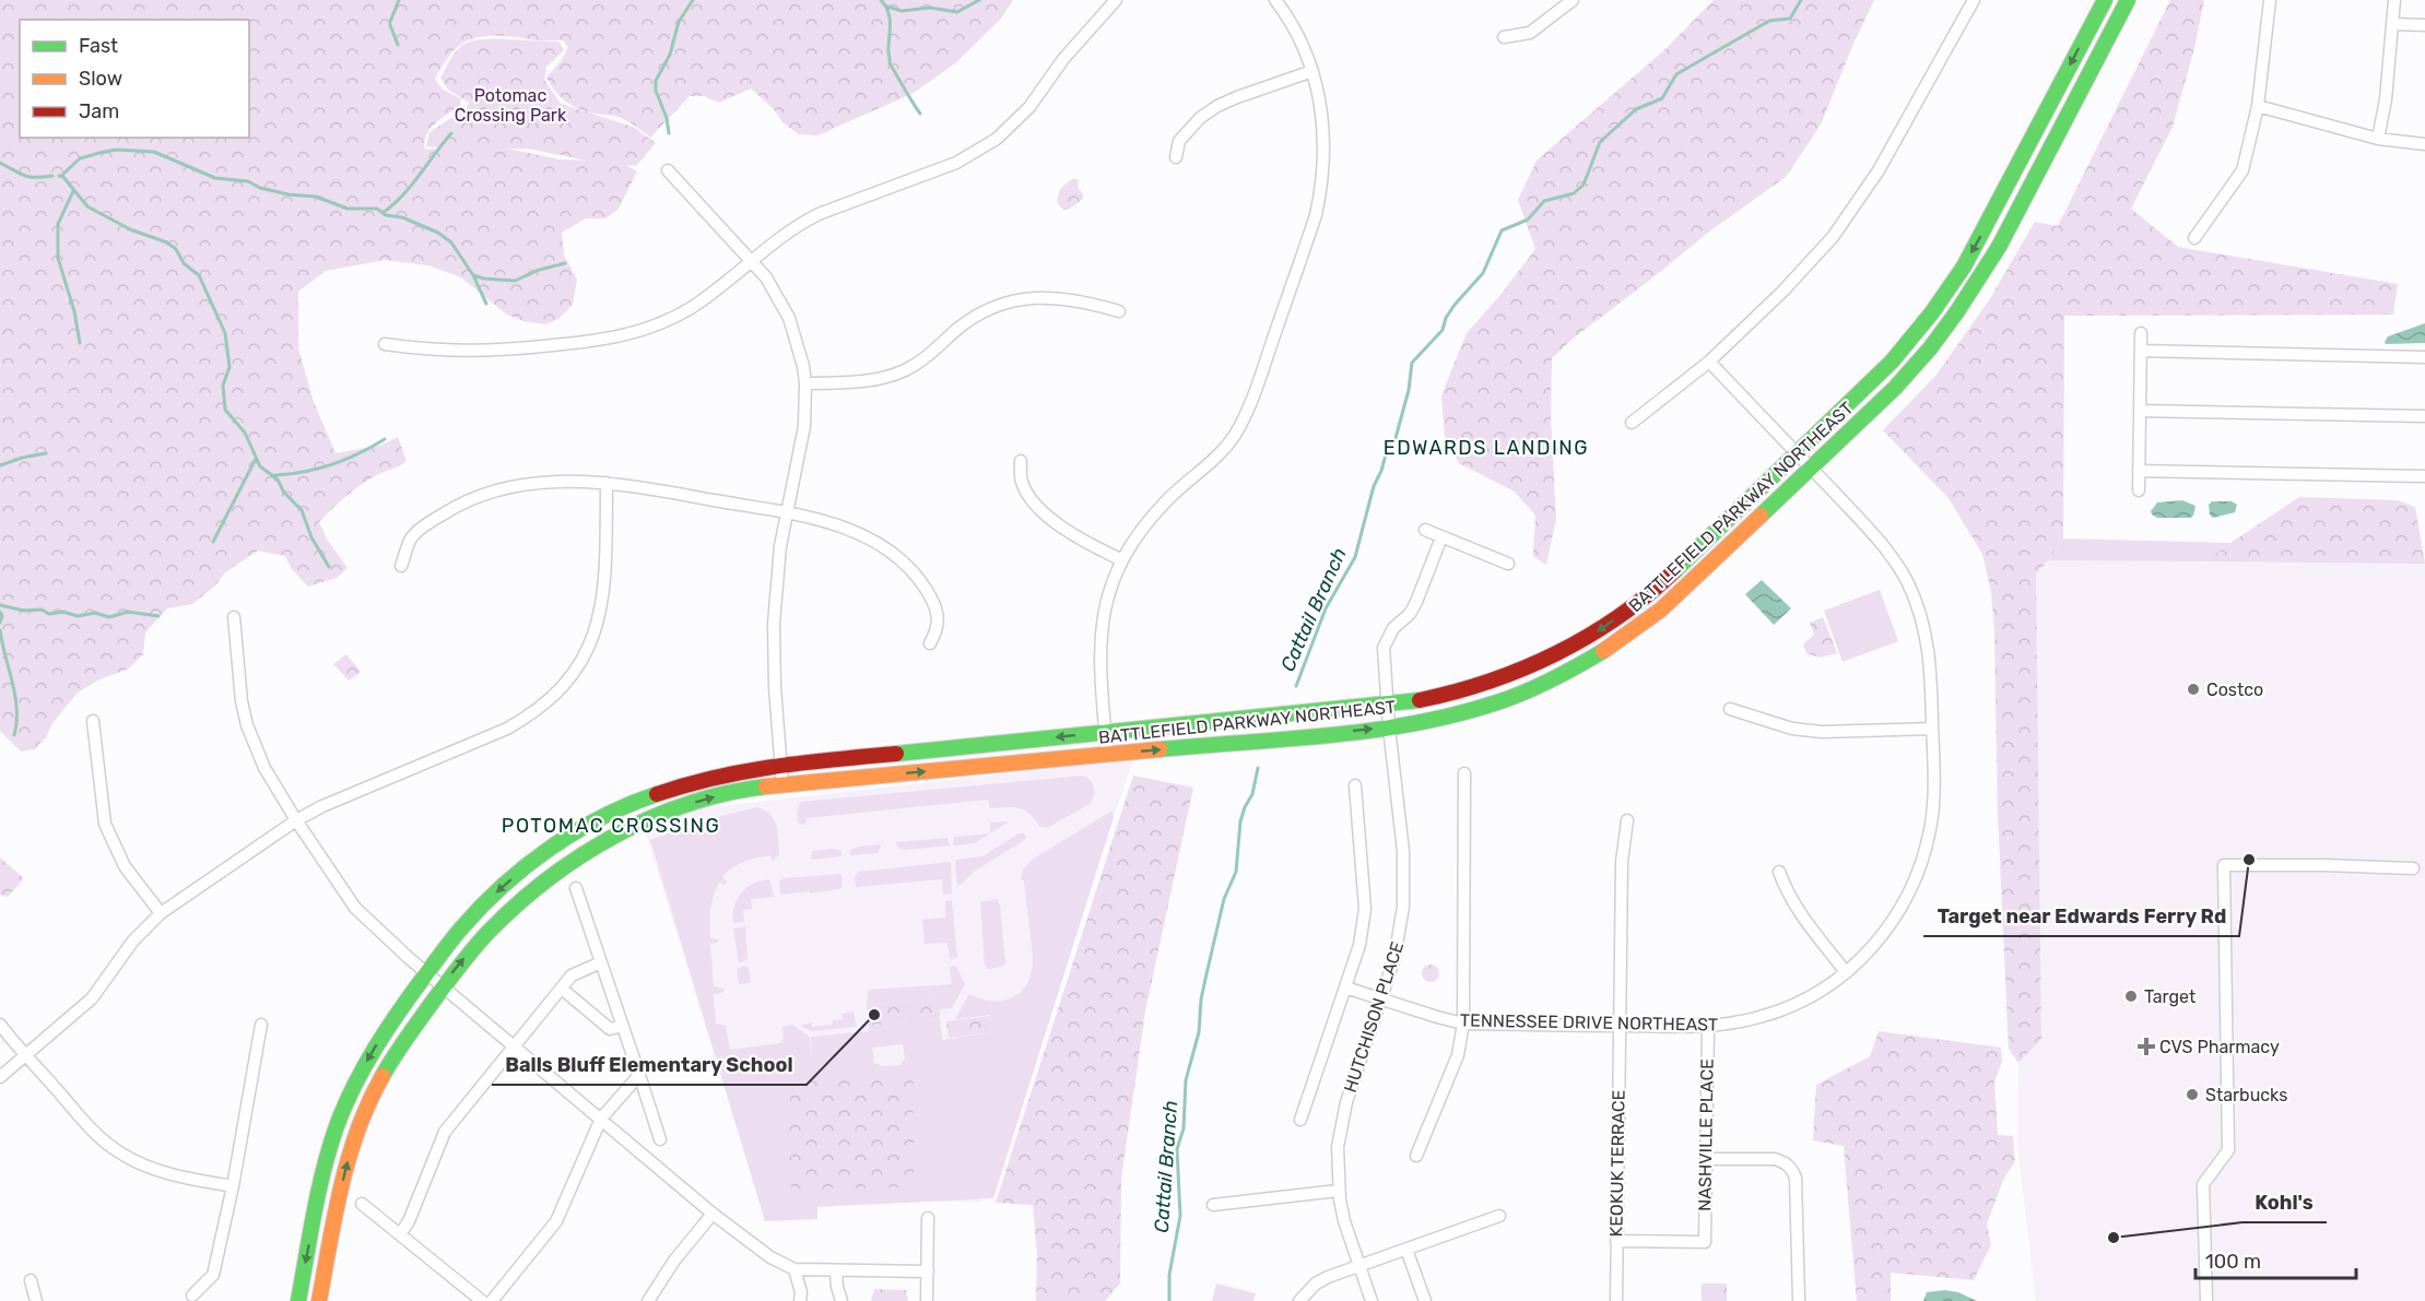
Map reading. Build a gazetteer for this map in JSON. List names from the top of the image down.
{
  "streets": {
    "main road": ["BATTLEFIELD PARKWAY NORTHEAST"],
    "street": [
      "HUTCHISON PLACE",
      "TENNESSEE DRIVE NORTHEAST",
      "NASHVILLE PLACE",
      "KEOKUK TERRACE"
    ]
  },
  "crossings": [
    ["BATTLEFIELD PARKWAY NORTHEAST", "HUTCHISON PLACE"],
    ["BATTLEFIELD PARKWAY NORTHEAST", "TENNESSEE DRIVE NORTHEAST"],
    ["HUTCHISON PLACE", "TENNESSEE DRIVE NORTHEAST"],
    ["TENNESSEE DRIVE NORTHEAST", "NASHVILLE PLACE"],
    ["TENNESSEE DRIVE NORTHEAST", "KEOKUK TERRACE"],
    ["NASHVILLE PLACE", "KEOKUK TERRACE"]
  ],
  "districts": ["EDWARDS LANDING", "POTOMAC CROSSING"],
  "water": ["Cattail Branch"],
  "parks": ["Potomac Crossing Park"],
  "places": {
    "other": [
      "Costco",
      "Target near Edwards Ferry Rd",
      "Target",
      "Balls Bluff Elementary School",
      "Starbucks",
      "Kohl's"
    ],
    "health": ["CVS Pharmacy"]
  },
  "legend": ["Fast", "Slow", "Jam"],
  "scale_bar": "100 m"
}
